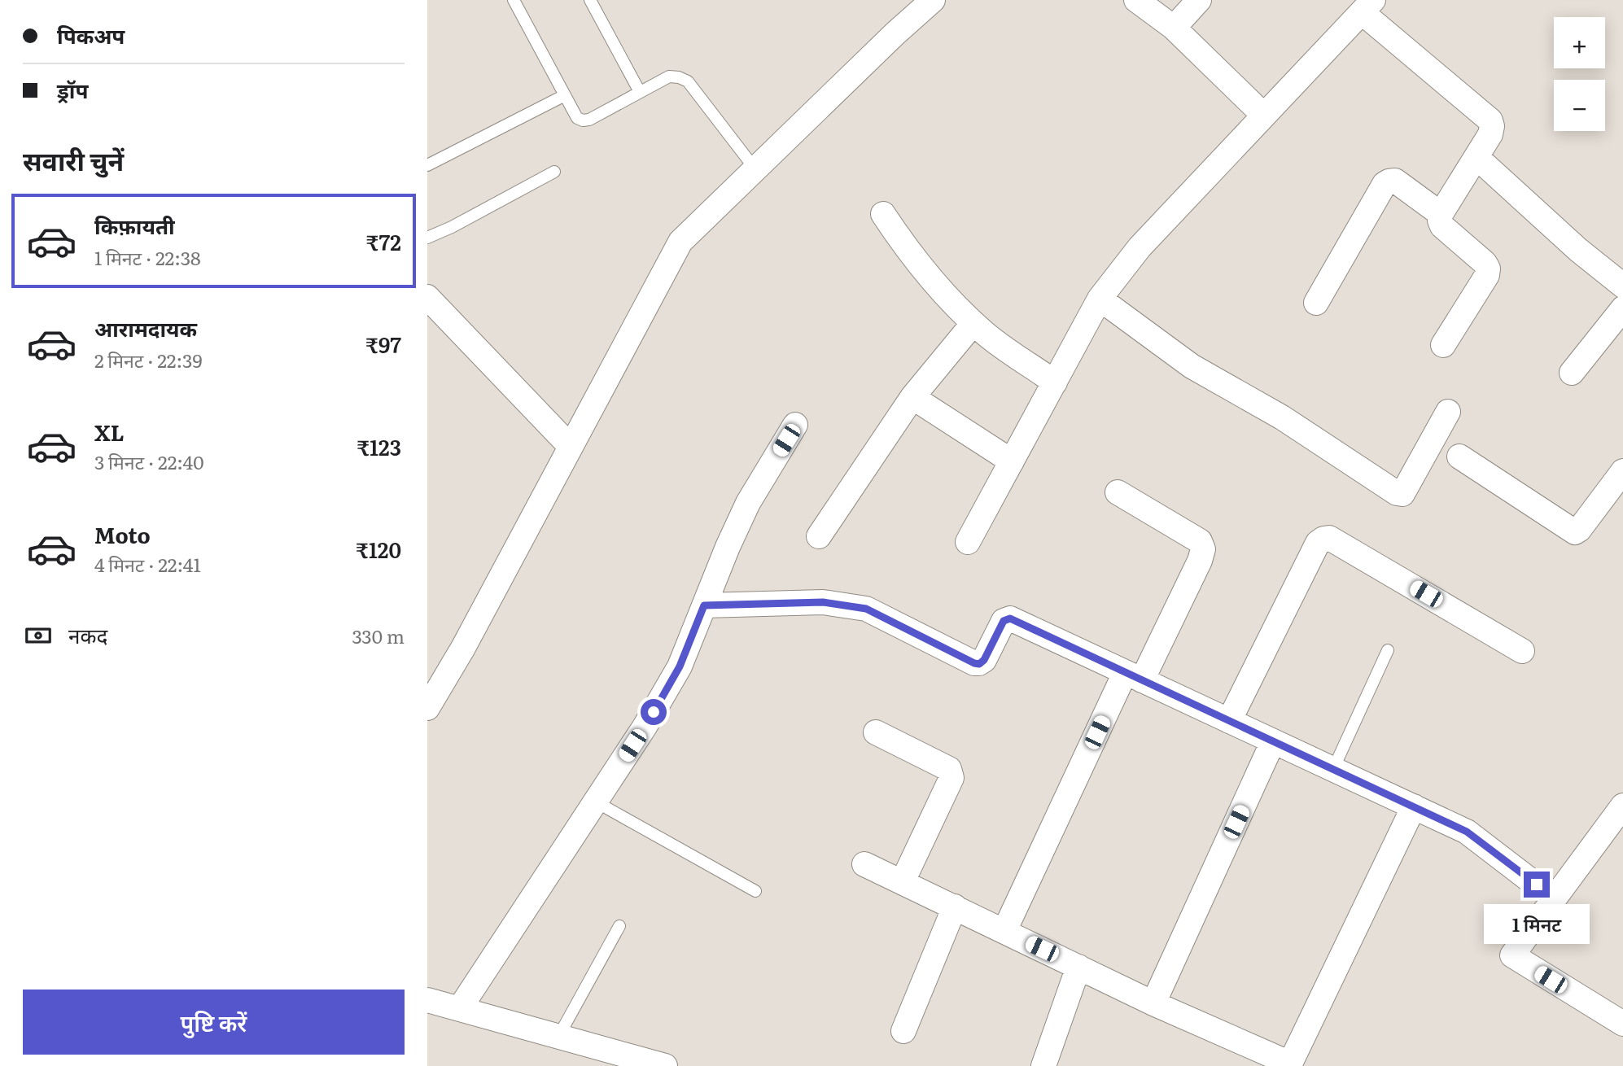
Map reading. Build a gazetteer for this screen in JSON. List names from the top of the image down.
{
  "page": {
    "banner": ["पिकअप", "ड्रॉप"],
    "map_buttons": ["+", "−"],
    "heading": "सवारी चुनें",
    "list": [
      {
        "name": "किफ़ायती",
        "note": "1 मिनट · 22:38",
        "value": "₹72"
      },
      {
        "name": "आरामदायक",
        "note": "2 मिनट · 22:39",
        "value": "₹97"
      },
      {
        "name": "XL",
        "note": "3 मिनट · 22:40",
        "value": "₹123"
      },
      {
        "name": "Moto",
        "note": "4 मिनट · 22:41",
        "value": "₹120"
      }
    ],
    "pay": ["नकद", "330 m"],
    "bubble": "1 मिनट",
    "buttons": "पुष्टि करें"
  }
}
